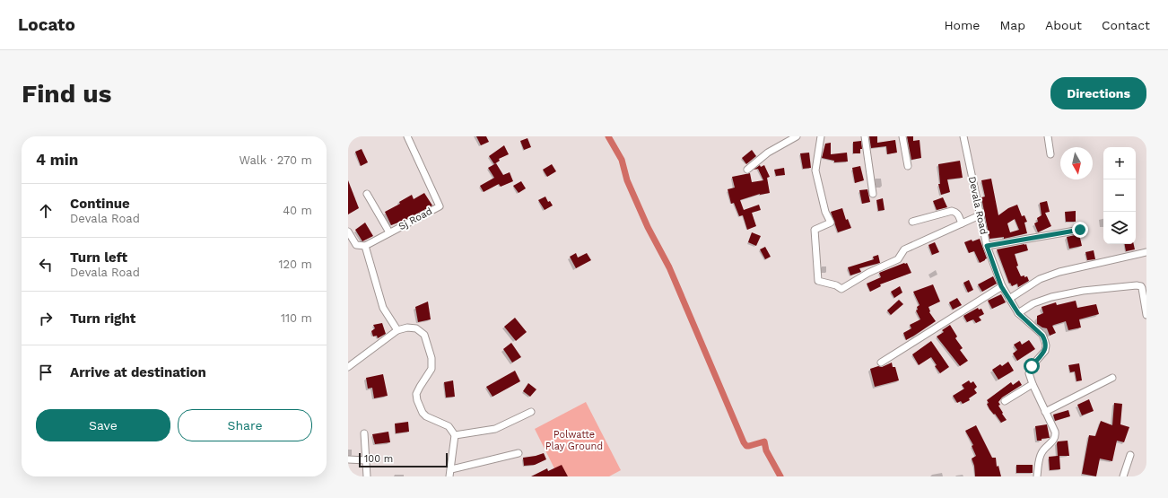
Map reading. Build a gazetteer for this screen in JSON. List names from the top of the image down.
{
  "streets": {
    "street": ["Devala Road", "Sj Road"]
  },
  "parks": ["Polwatte Play Ground"],
  "scale_bar": "100 m",
  "north": "bottom",
  "page": {
    "header": "Locato",
    "nav": [
      "Home",
      "Map",
      "About",
      "Contact"
    ],
    "buttons": [
      "Directions",
      ["Save", "Share"]
    ],
    "title": "Find us",
    "heading": ["4 min", "Walk · 270 m"],
    "map_buttons": ["+", "−"],
    "list": [
      ["Continue", "Devala Road", "40 m"],
      ["Turn left", "Devala Road", "120 m"],
      ["Turn right", "110 m"],
      "Arrive at destination"
    ],
    "scale": "100 m"
  }
}
